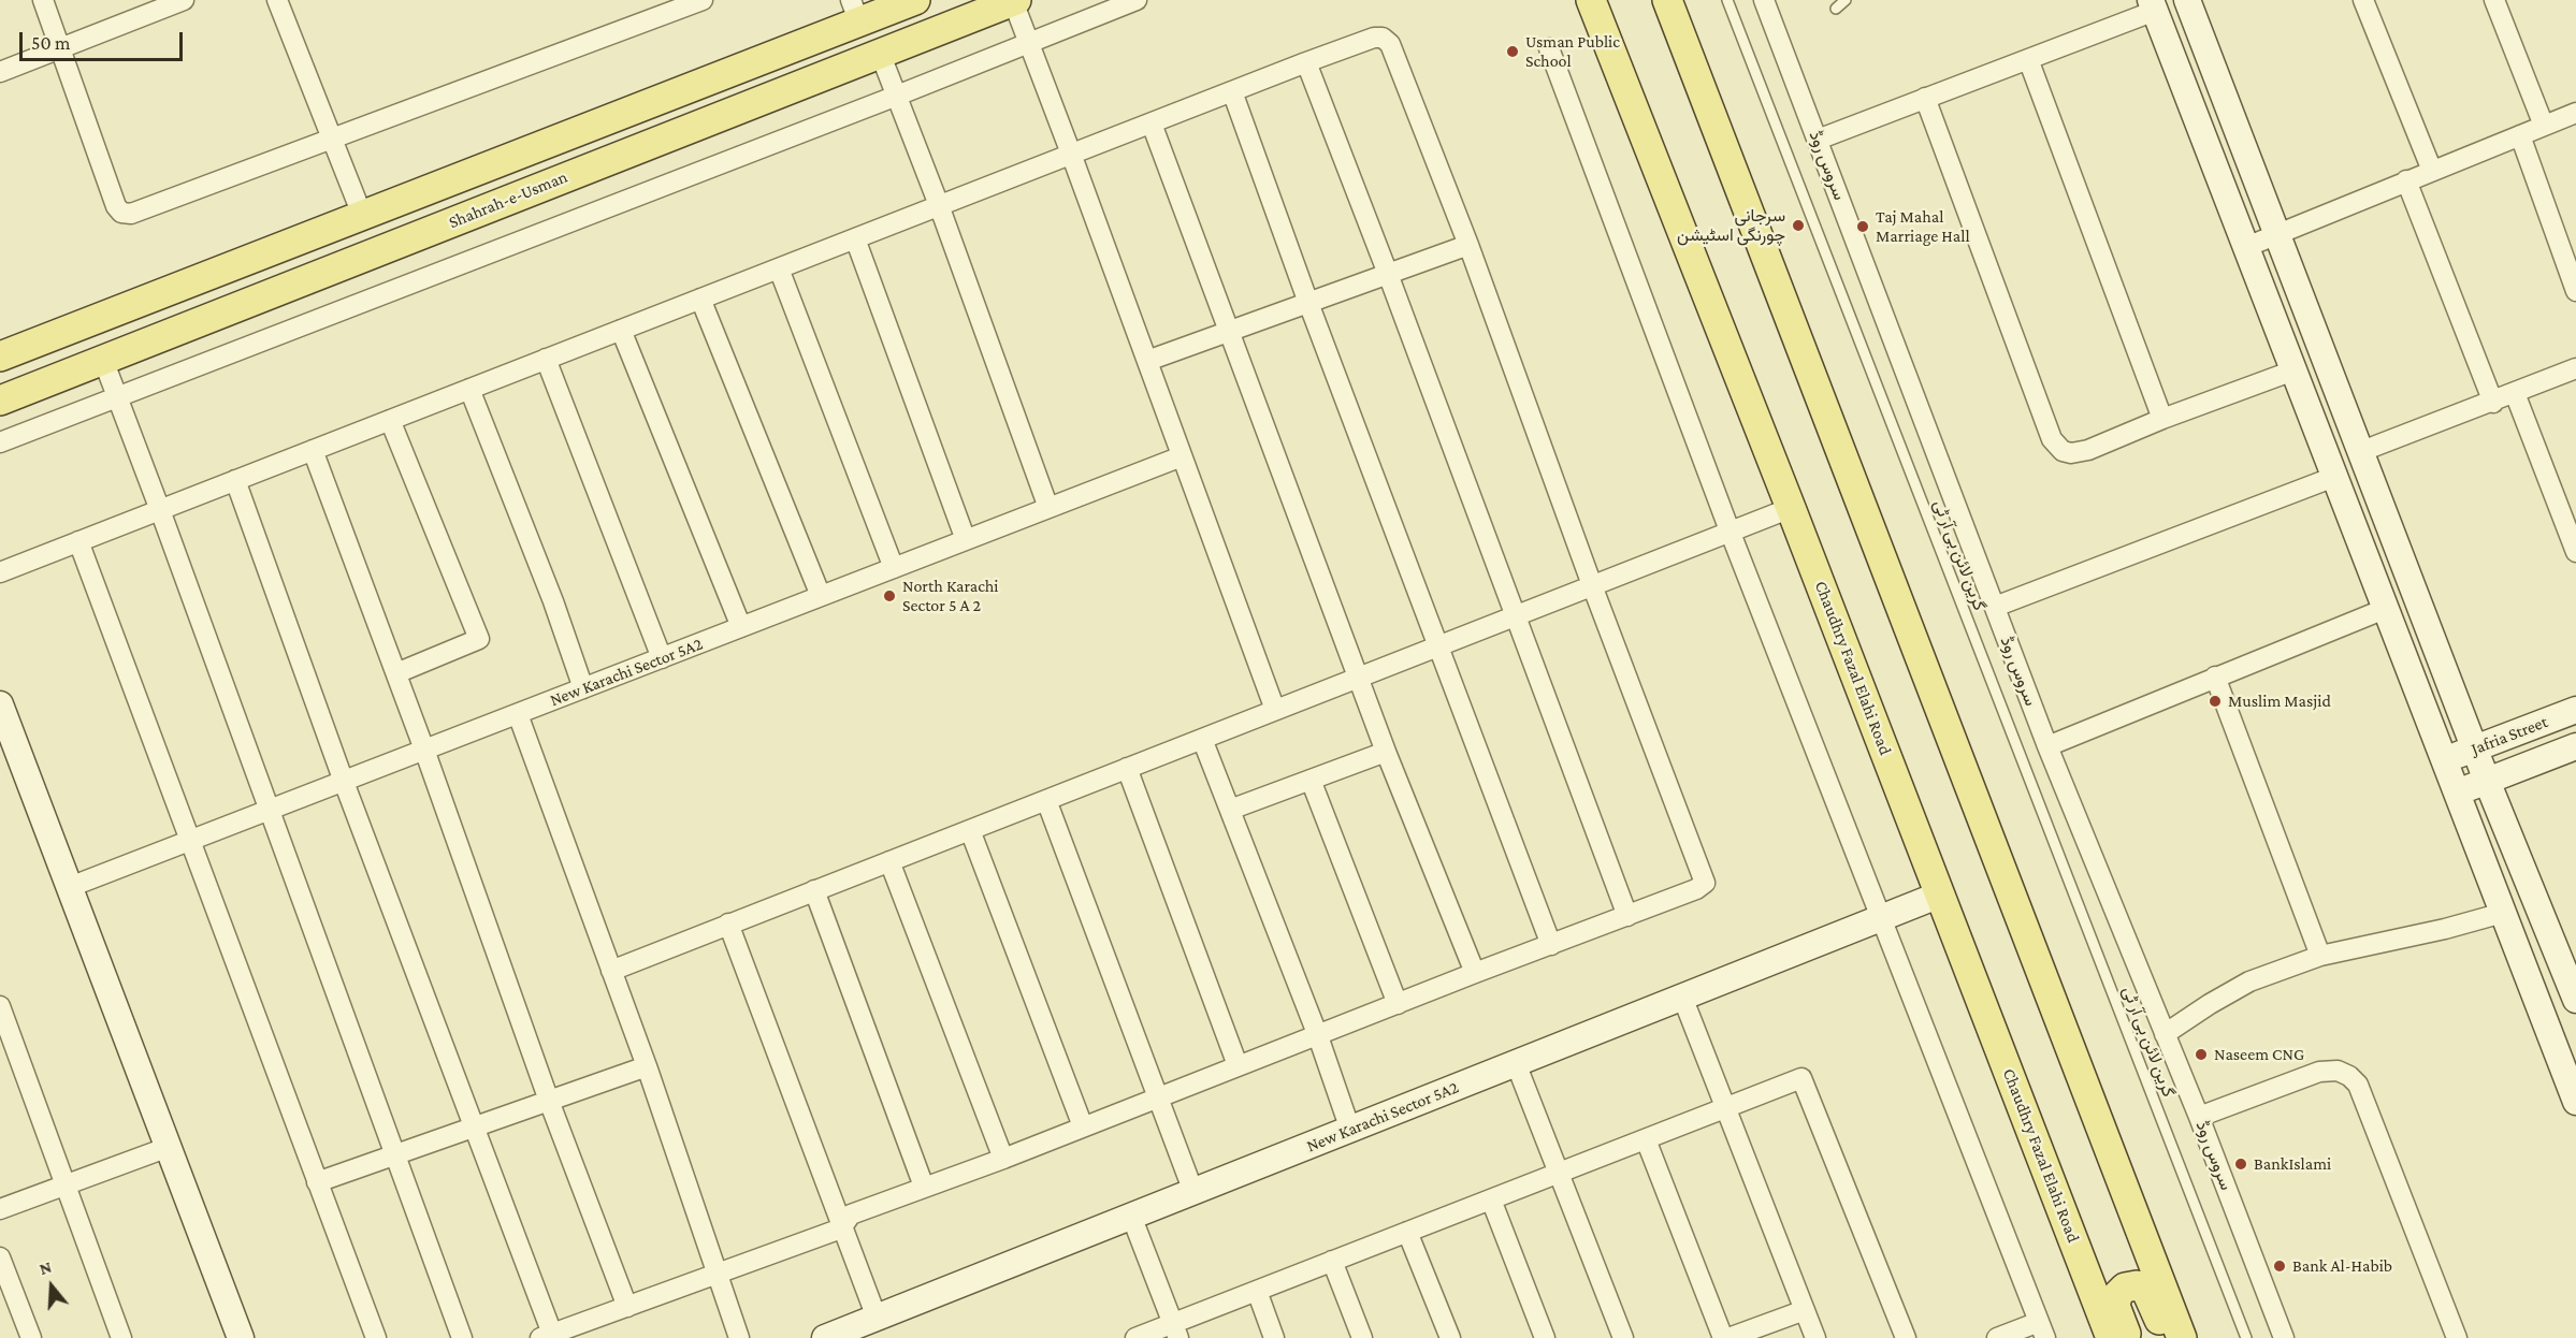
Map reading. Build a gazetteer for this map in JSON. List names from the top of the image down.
{
  "streets": {
    "main road": ["Shahrah-e-Usman", "Chaudhry Fazal Elahi Road"],
    "street": ["سروس روڈ", "New Karachi Sector 5A2", "Jafria Street"],
    "lane": ["گرین لائن بی آر ٹی"]
  },
  "crossings": [
    ["Chaudhry Fazal Elahi Road", "New Karachi Sector 5A2"]
  ],
  "places": [
    "Usman Public School",
    "سرجانی چورنگی اسٹیشن",
    "Taj Mahal Marriage Hall",
    "North Karachi Sector 5 A 2",
    "Muslim Masjid",
    "Naseem CNG",
    "BankIslami",
    "Bank Al-Habib"
  ],
  "scale_bar": "50 m",
  "north": "top"
}
